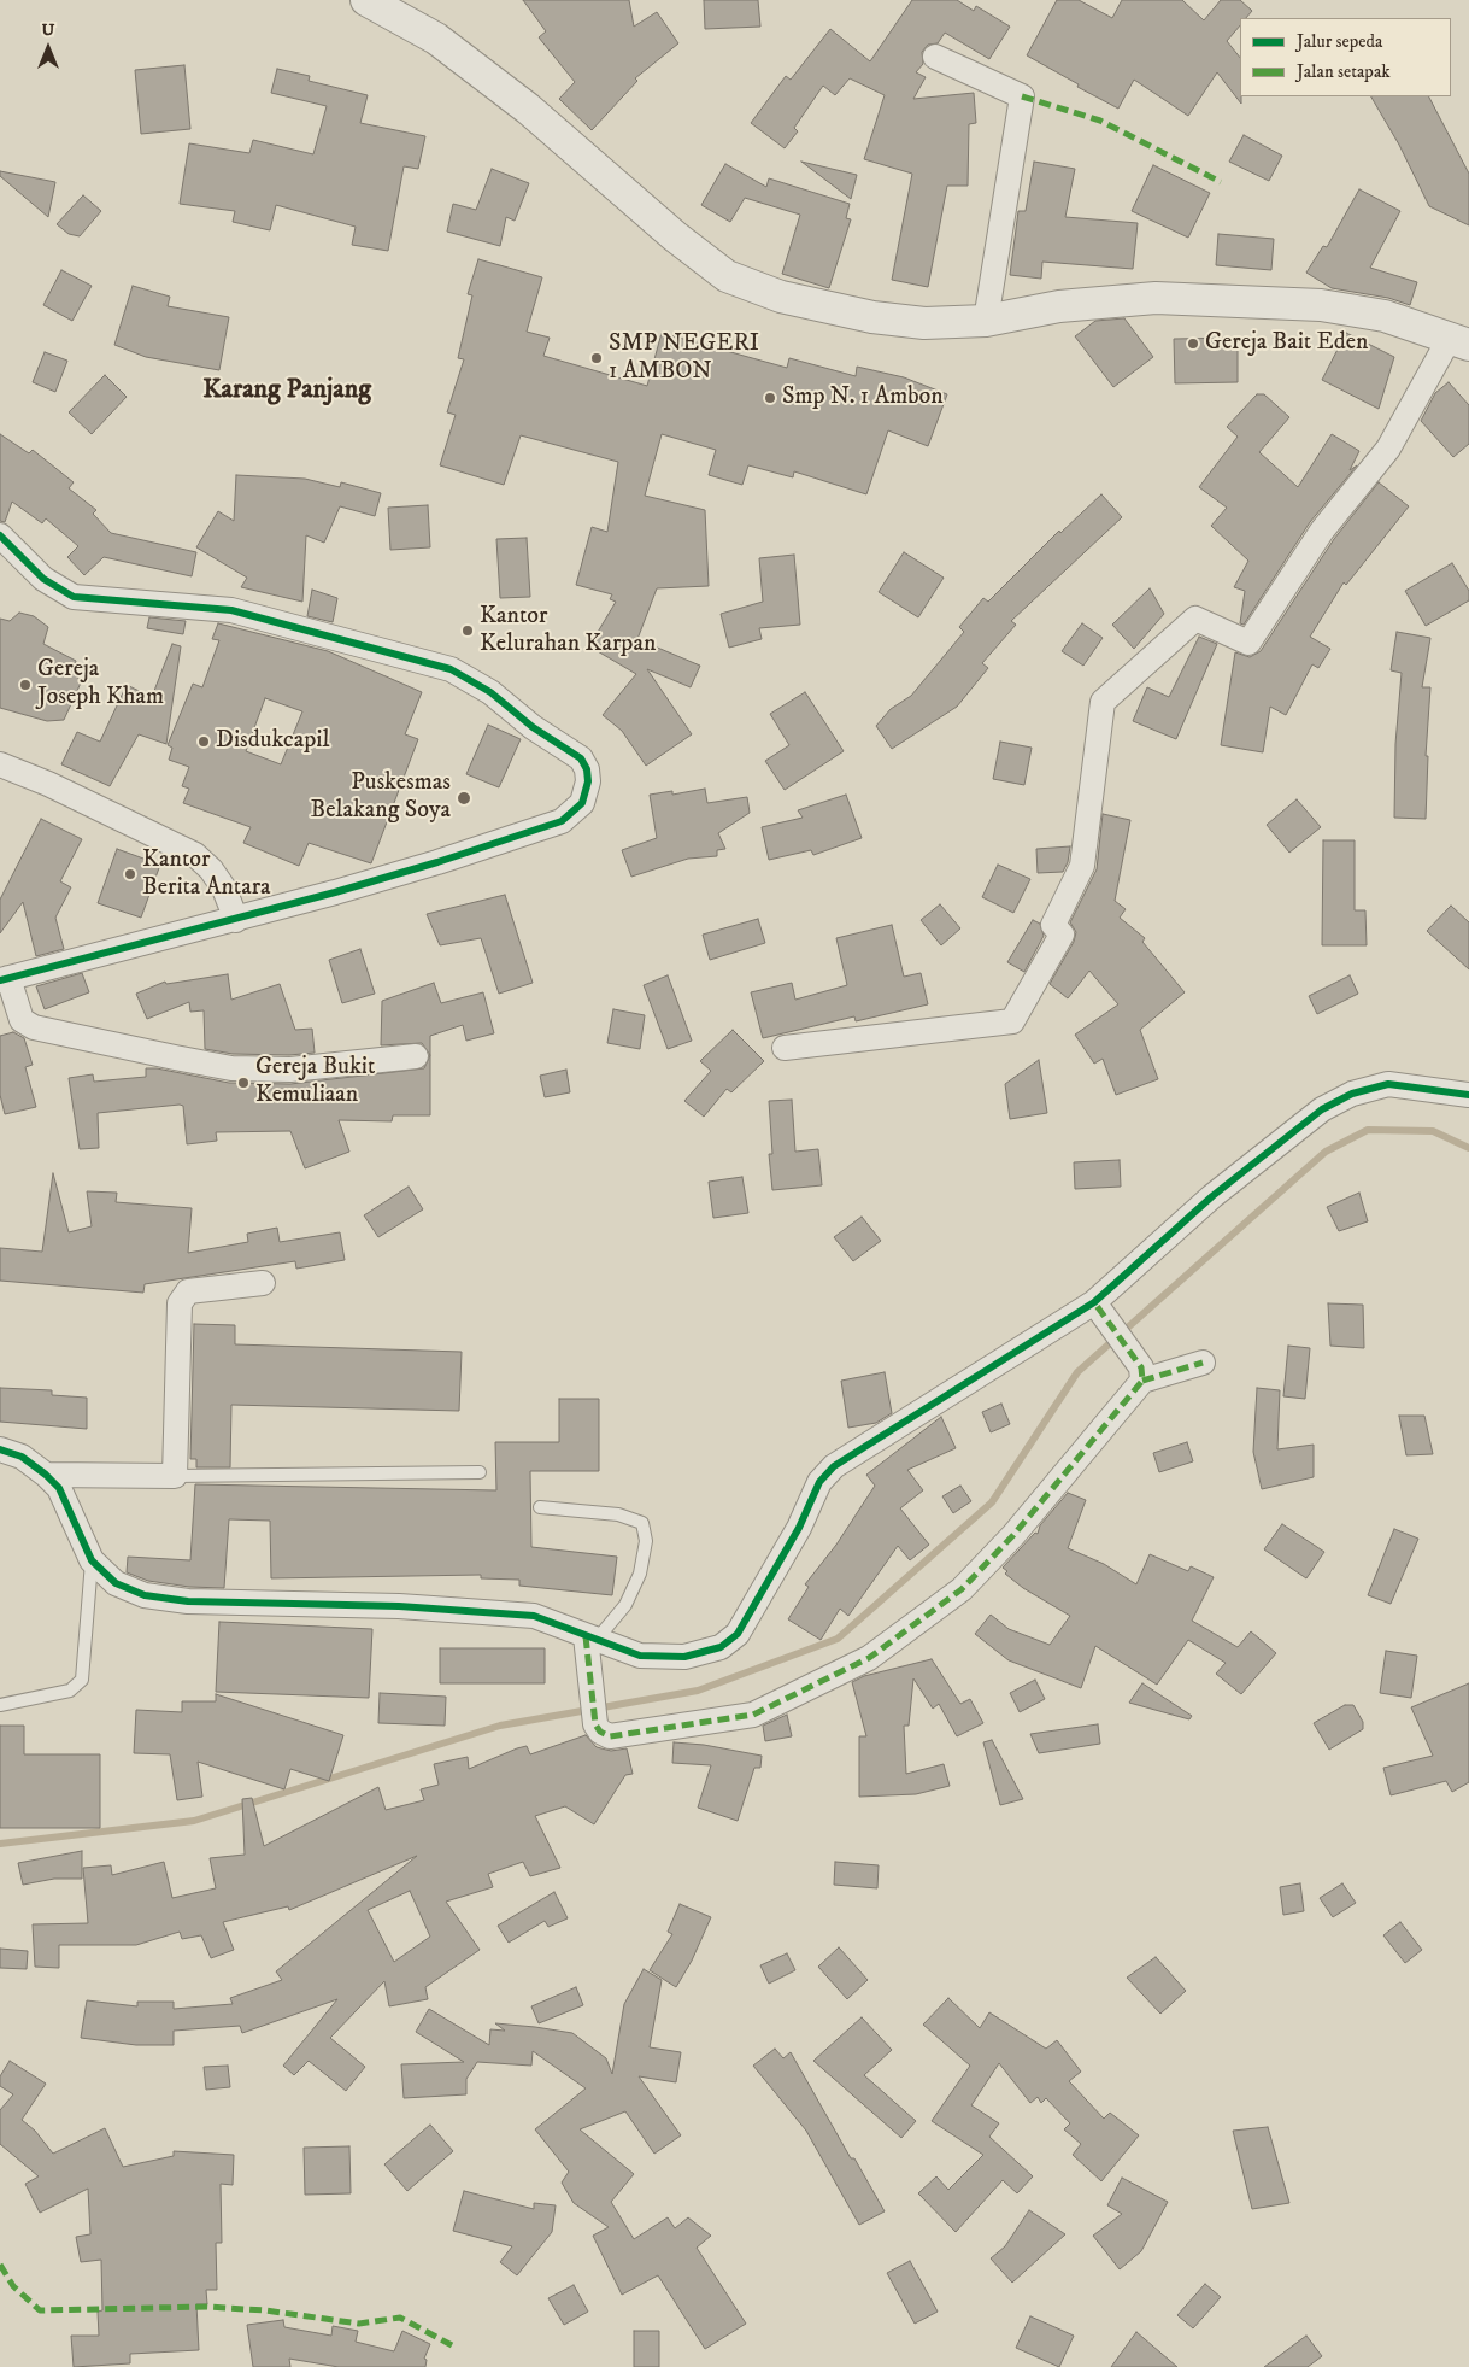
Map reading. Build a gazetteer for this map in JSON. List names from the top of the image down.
{
  "districts": ["Karang Panjang"],
  "places": [
    "Gereja Bait Eden",
    "SMP NEGERI 1 AMBON",
    "Smp N. 1 Ambon",
    "Kantor Kelurahan Karpan",
    "Gereja Joseph Kham",
    "Disdukcapil",
    "Puskesmas Belakang Soya",
    "Kantor Berita Antara",
    "Gereja Bukit Kemuliaan"
  ],
  "legend": ["Jalur sepeda", "Jalan setapak"],
  "north": "top"
}
